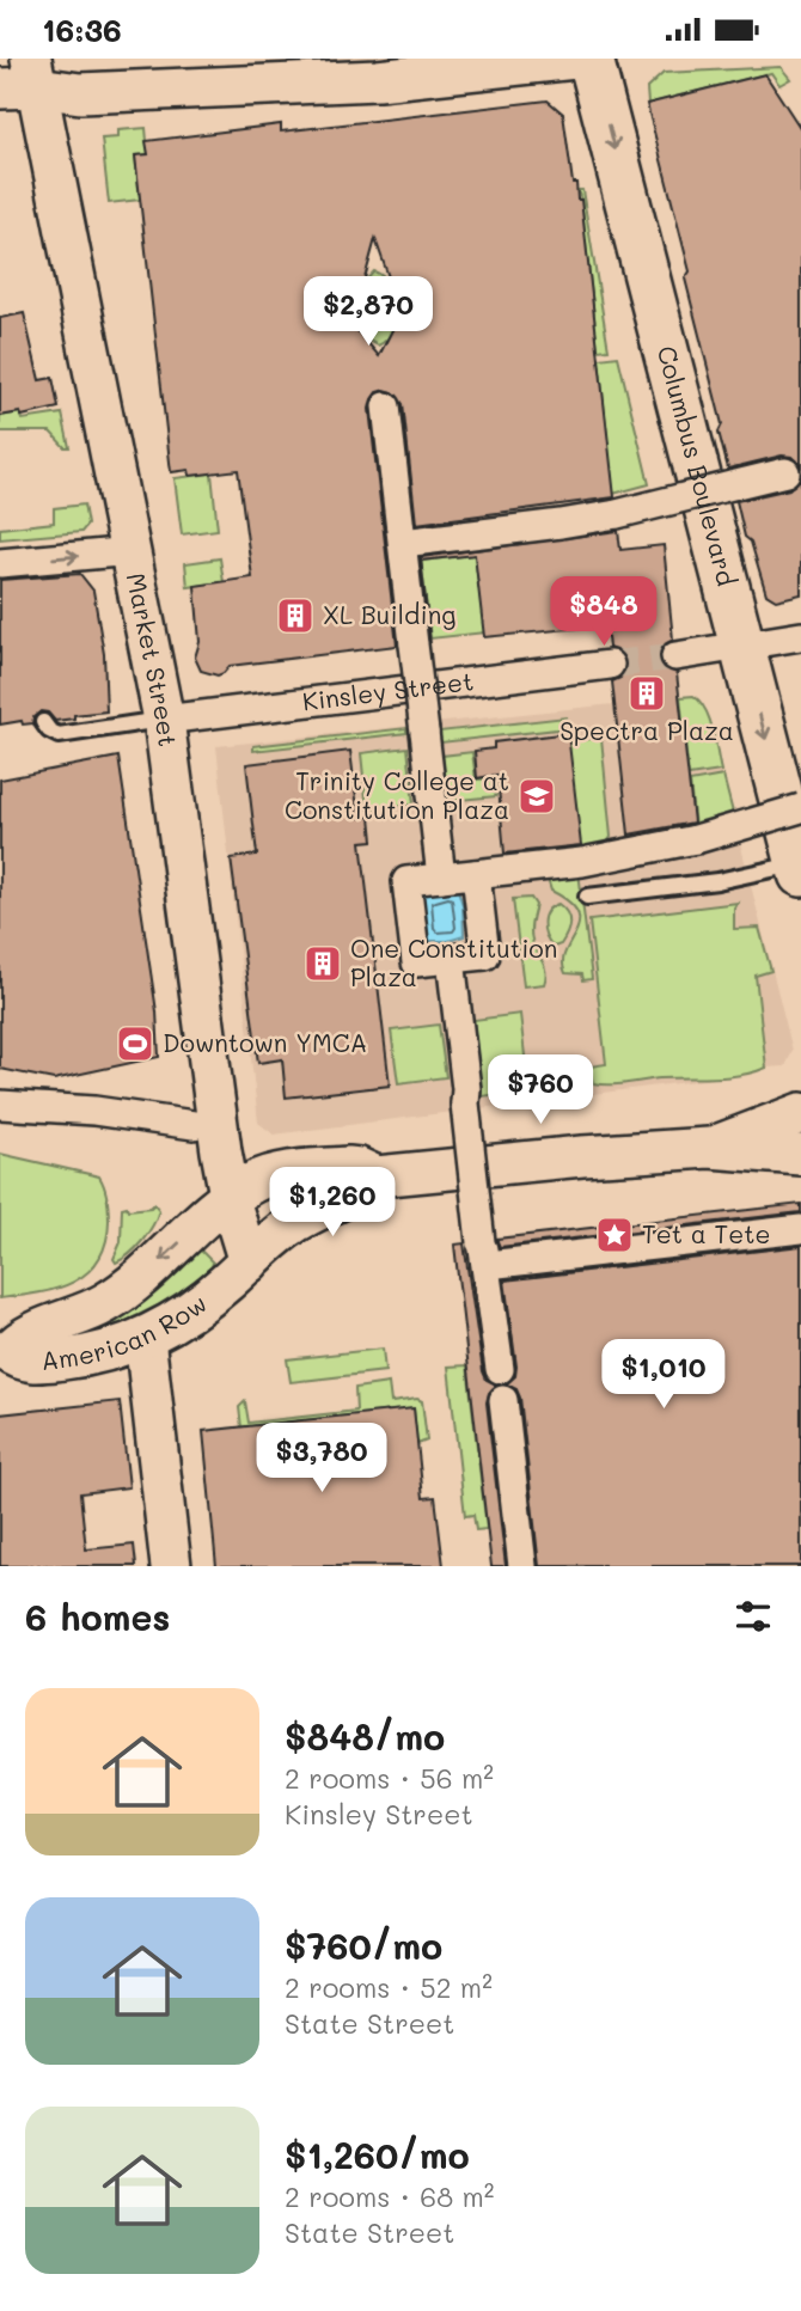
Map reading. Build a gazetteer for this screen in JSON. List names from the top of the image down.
{
  "streets": {
    "main road": ["Columbus Boulevard"],
    "street": ["Market Street", "Kinsley Street", "American Row"]
  },
  "crossings": [
    ["Market Street", "Kinsley Street"],
    ["Market Street", "American Row"]
  ],
  "one_way": ["Columbus Boulevard"],
  "places": {
    "building": ["XL Building", "Spectra Plaza", "One Constitution Plaza"],
    "school or university": ["Trinity College at Constitution Plaza"],
    "sports": ["Downtown YMCA"],
    "place": ["Tet a Tete"]
  },
  "page": {
    "status": "16:36",
    "price": [
      "$2,870",
      "$848",
      "$760",
      "$1,260",
      "$1,010",
      "$3,780"
    ],
    "heading": "6 homes",
    "list": [
      {
        "name": "$848/mo",
        "note": "2 rooms · 56 m² · Kinsley Street"
      },
      {
        "name": "$760/mo",
        "note": "2 rooms · 52 m² · State Street"
      },
      {
        "name": "$1,260/mo",
        "note": "2 rooms · 68 m² · State Street"
      }
    ]
  }
}
